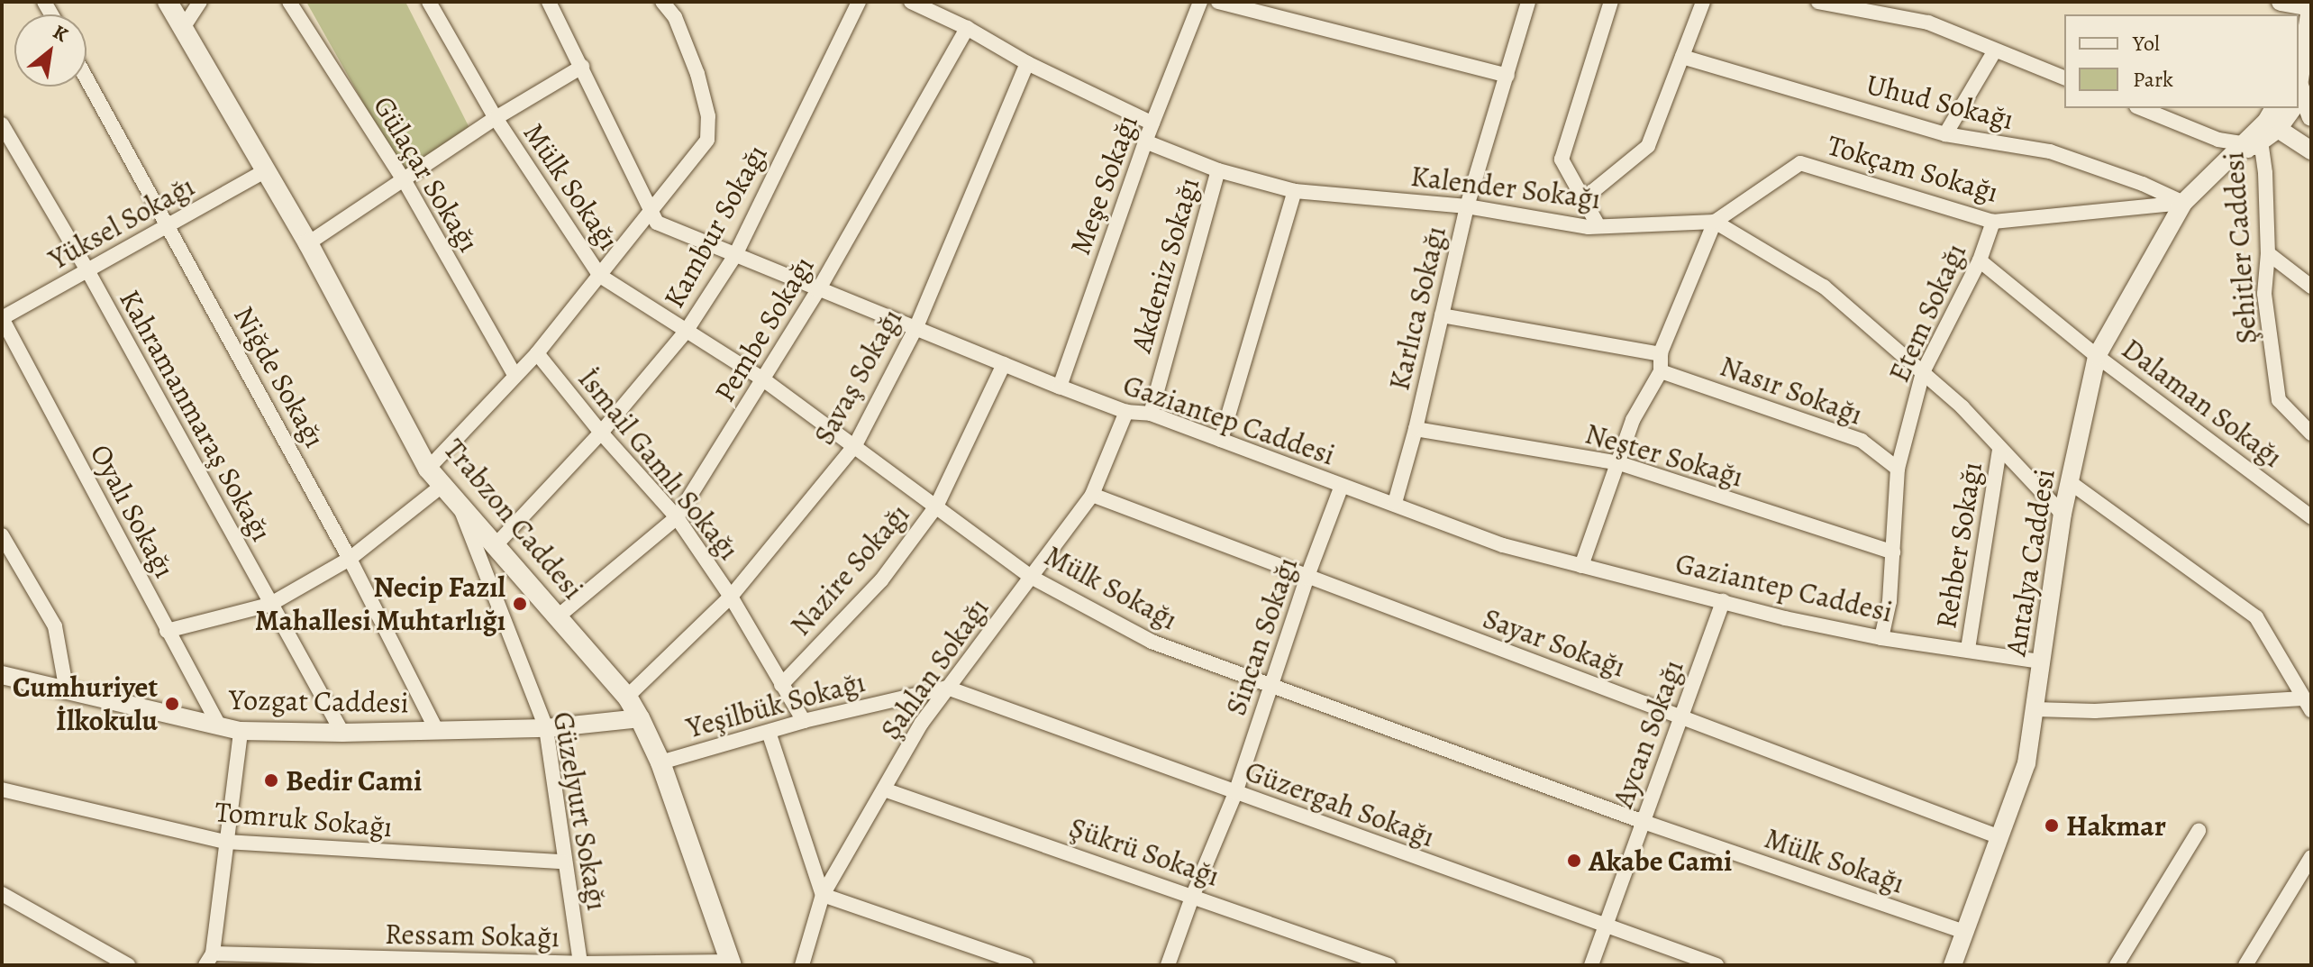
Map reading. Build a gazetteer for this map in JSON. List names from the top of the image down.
{
  "streets": {
    "main road": ["Trabzon Caddesi"],
    "street": [
      "Uhud Sokağı",
      "Tokçam Sokağı",
      "Gülaçar Sokağı",
      "Meşe Sokağı",
      "Mülk Sokağı",
      "Kalender Sokağı",
      "Yüksel Sokağı",
      "Kambur Sokağı",
      "Şehitler Caddesi",
      "Akdeniz Sokağı",
      "Karlıca Sokağı",
      "Etem Sokağı",
      "Pembe Sokağı",
      "Niğde Sokağı",
      "Savaş Sokağı",
      "Nasır Sokağı",
      "Dalaman Sokağı",
      "Kahramanmaraş Sokağı",
      "Gaziantep Caddesi",
      "Neşter Sokağı",
      "İsmail Gamlı Sokağı",
      "Oyalı Sokağı",
      "Rehber Sokağı",
      "Antalya Caddesi",
      "Nazire Sokağı",
      "Sincan Sokağı",
      "Sayar Sokağı",
      "Şahlan Sokağı",
      "Yozgat Caddesi",
      "Yeşilbük Sokağı",
      "Aycan Sokağı",
      "Güzergah Sokağı",
      "Güzelyurt Sokağı",
      "Tomruk Sokağı",
      "Şükrü Sokağı",
      "Ressam Sokağı"
    ]
  },
  "crossings": [
    ["Uhud Sokağı", "Tokçam Sokağı"],
    ["Uhud Sokağı", "Antalya Caddesi"],
    ["Tokçam Sokağı", "Kalender Sokağı"],
    ["Tokçam Sokağı", "Etem Sokağı"],
    ["Tokçam Sokağı", "Antalya Caddesi"],
    ["Meşe Sokağı", "Kalender Sokağı"],
    ["Meşe Sokağı", "Gaziantep Caddesi"],
    ["Mülk Sokağı", "Kambur Sokağı"],
    ["Mülk Sokağı", "Pembe Sokağı"],
    ["Mülk Sokağı", "Savaş Sokağı"],
    ["Mülk Sokağı", "Antalya Caddesi"],
    ["Mülk Sokağı", "Nazire Sokağı"],
    ["Mülk Sokağı", "Sincan Sokağı"],
    ["Mülk Sokağı", "Şahlan Sokağı"],
    ["Mülk Sokağı", "Aycan Sokağı"],
    ["Kalender Sokağı", "Akdeniz Sokağı"],
    ["Kalender Sokağı", "Karlıca Sokağı"],
    ["Yüksel Sokağı", "Niğde Sokağı"],
    ["Yüksel Sokağı", "Kahramanmaraş Sokağı"],
    ["Yüksel Sokağı", "Oyalı Sokağı"],
    ["Yüksel Sokağı", "Trabzon Caddesi"],
    ["Kambur Sokağı", "Gaziantep Caddesi"],
    ["Kambur Sokağı", "İsmail Gamlı Sokağı"],
    ["Kambur Sokağı", "Trabzon Caddesi"],
    ["Şehitler Caddesi", "Antalya Caddesi"],
    ["Akdeniz Sokağı", "Gaziantep Caddesi"],
    ["Karlıca Sokağı", "Gaziantep Caddesi"],
    ["Karlıca Sokağı", "Neşter Sokağı"],
    ["Etem Sokağı", "Nasır Sokağı"],
    ["Etem Sokağı", "Dalaman Sokağı"],
    ["Etem Sokağı", "Gaziantep Caddesi"],
    ["Etem Sokağı", "Neşter Sokağı"],
    ["Pembe Sokağı", "Gaziantep Caddesi"],
    ["Pembe Sokağı", "İsmail Gamlı Sokağı"],
    ["Pembe Sokağı", "Trabzon Caddesi"],
    ["Niğde Sokağı", "Yozgat Caddesi"],
    ["Savaş Sokağı", "Gaziantep Caddesi"],
    ["Savaş Sokağı", "İsmail Gamlı Sokağı"],
    ["Savaş Sokağı", "Trabzon Caddesi"],
    ["Dalaman Sokağı", "Antalya Caddesi"],
    ["Kahramanmaraş Sokağı", "Yozgat Caddesi"],
    ["Gaziantep Caddesi", "Rehber Sokağı"],
    ["Gaziantep Caddesi", "Antalya Caddesi"],
    ["Gaziantep Caddesi", "Nazire Sokağı"],
    ["Gaziantep Caddesi", "Sincan Sokağı"],
    ["Gaziantep Caddesi", "Şahlan Sokağı"],
    ["Gaziantep Caddesi", "Aycan Sokağı"],
    ["İsmail Gamlı Sokağı", "Nazire Sokağı"],
    ["İsmail Gamlı Sokağı", "Yeşilbük Sokağı"],
    ["Oyalı Sokağı", "Yozgat Caddesi"],
    ["Trabzon Caddesi", "Yozgat Caddesi"],
    ["Trabzon Caddesi", "Yeşilbük Sokağı"],
    ["Trabzon Caddesi", "Güzelyurt Sokağı"],
    ["Trabzon Caddesi", "Ressam Sokağı"],
    ["Antalya Caddesi", "Sayar Sokağı"],
    ["Sincan Sokağı", "Sayar Sokağı"],
    ["Sincan Sokağı", "Güzergah Sokağı"],
    ["Sincan Sokağı", "Şükrü Sokağı"],
    ["Sayar Sokağı", "Şahlan Sokağı"],
    ["Sayar Sokağı", "Aycan Sokağı"],
    ["Şahlan Sokağı", "Yeşilbük Sokağı"],
    ["Şahlan Sokağı", "Güzergah Sokağı"],
    ["Şahlan Sokağı", "Şükrü Sokağı"],
    ["Yozgat Caddesi", "Güzelyurt Sokağı"],
    ["Yeşilbük Sokağı", "Güzergah Sokağı"],
    ["Aycan Sokağı", "Güzergah Sokağı"],
    ["Güzelyurt Sokağı", "Tomruk Sokağı"],
    ["Güzelyurt Sokağı", "Ressam Sokağı"]
  ],
  "places": [
    "Necip Fazıl Mahallesi Muhtarlığı",
    "Cumhuriyet İlkokulu",
    "Bedir Cami",
    "Hakmar",
    "Akabe Cami"
  ],
  "legend": ["Yol", "Park"],
  "north": "top right"
}
